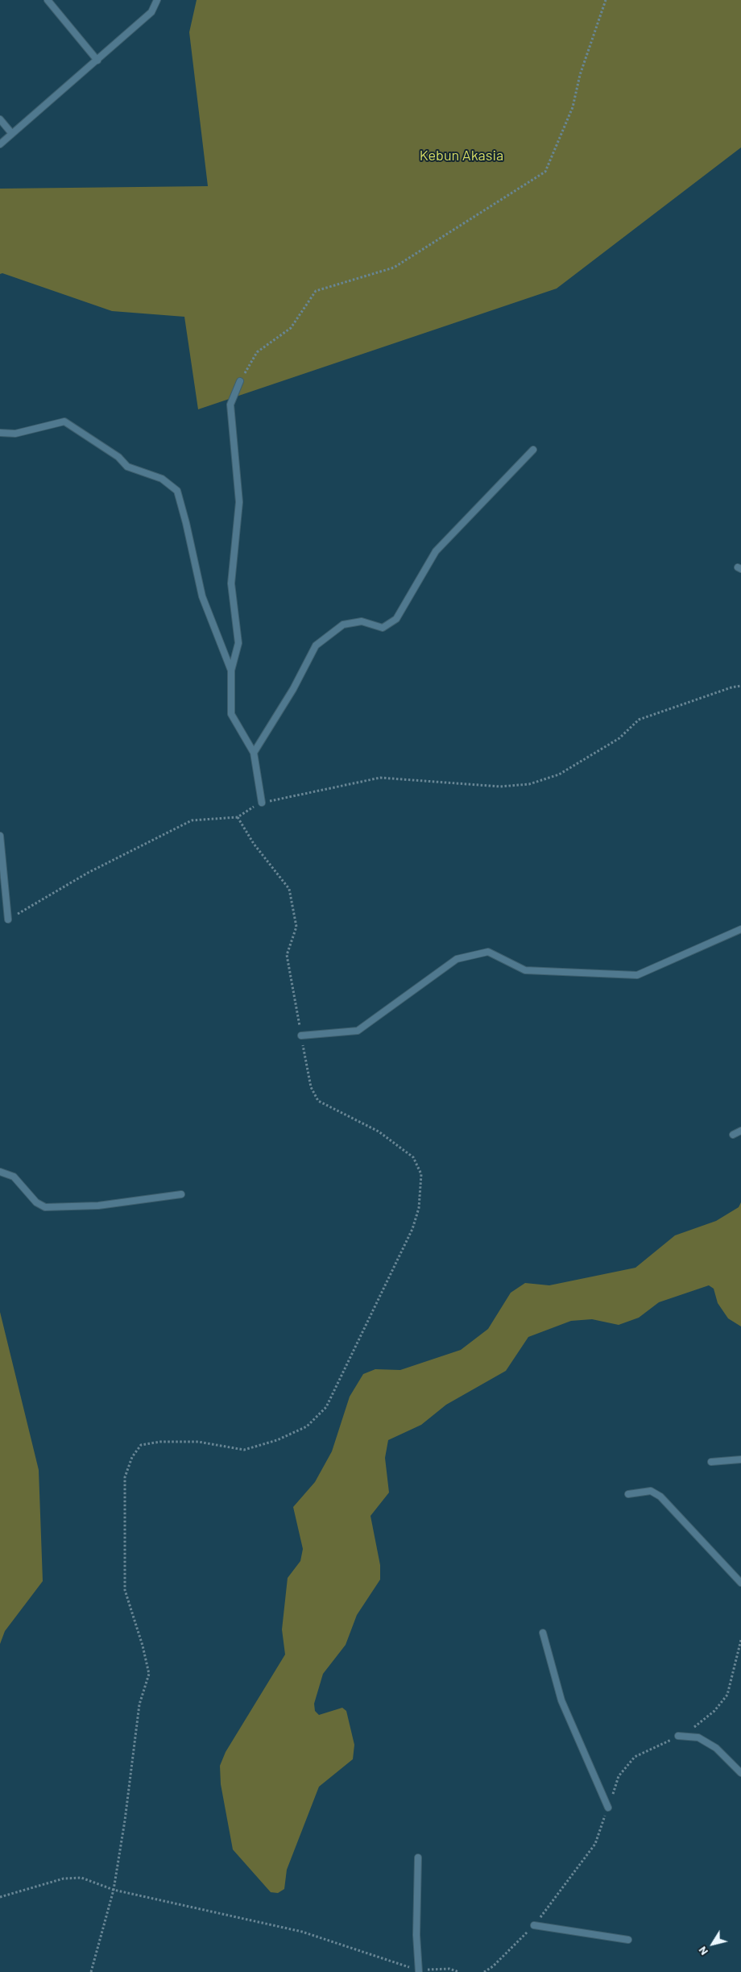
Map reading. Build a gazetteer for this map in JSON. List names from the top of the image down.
{
  "parks": ["Kebun Akasia"],
  "north": "bottom left"
}
